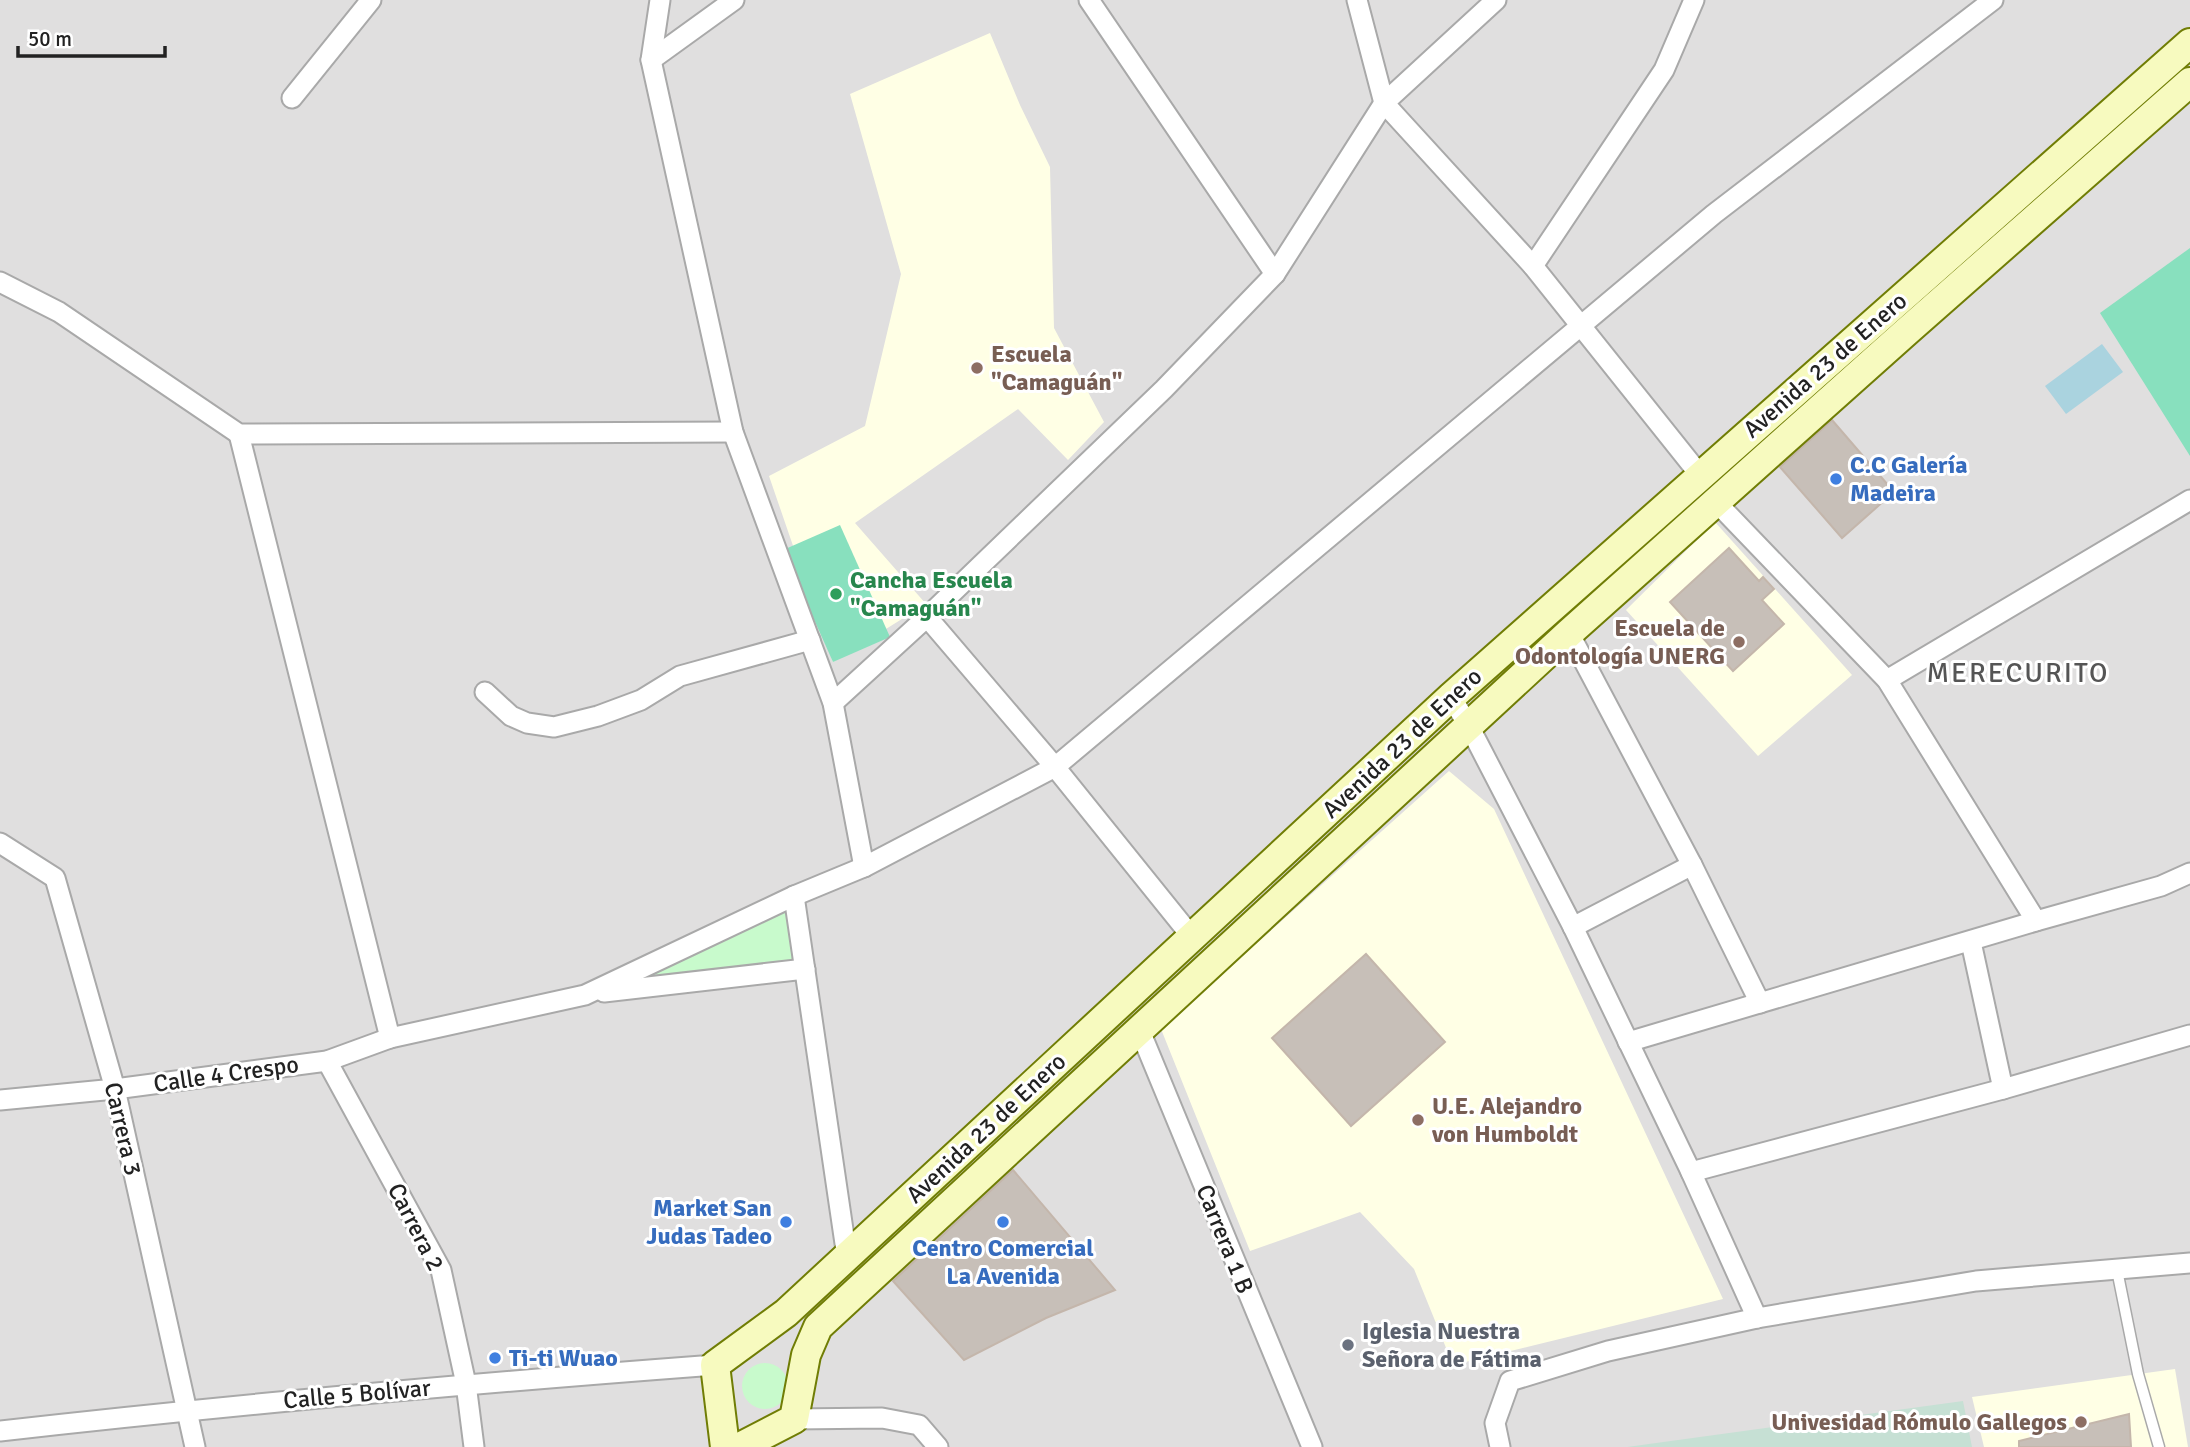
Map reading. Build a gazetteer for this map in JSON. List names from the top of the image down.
{
  "streets": {
    "main road": ["Avenida 23 de Enero"],
    "street": [
      "Calle 4 Crespo",
      "Carrera 3",
      "Carrera 2",
      "Carrera 1 B",
      "Calle 5 Bolívar"
    ]
  },
  "crossings": [
    ["Avenida 23 de Enero", "Carrera 1 B"],
    ["Avenida 23 de Enero", "Calle 5 Bolívar"],
    ["Calle 4 Crespo", "Carrera 3"],
    ["Calle 4 Crespo", "Carrera 2"],
    ["Carrera 3", "Calle 5 Bolívar"],
    ["Carrera 2", "Calle 5 Bolívar"]
  ],
  "districts": ["MERECURITO"],
  "places": [
    "Escuela \"Camaguán\"",
    "C.C Galería Madeira",
    "Cancha Escuela \"Camaguán\"",
    "Escuela de Odontología UNERG",
    "U.E. Alejandro von Humboldt",
    "Market San Judas Tadeo",
    "Centro Comercial La Avenida",
    "Iglesia Nuestra Señora de Fátima",
    "Ti-ti Wuao",
    "Univesidad Rómulo Gallegos"
  ],
  "scale_bar": "50 m"
}
